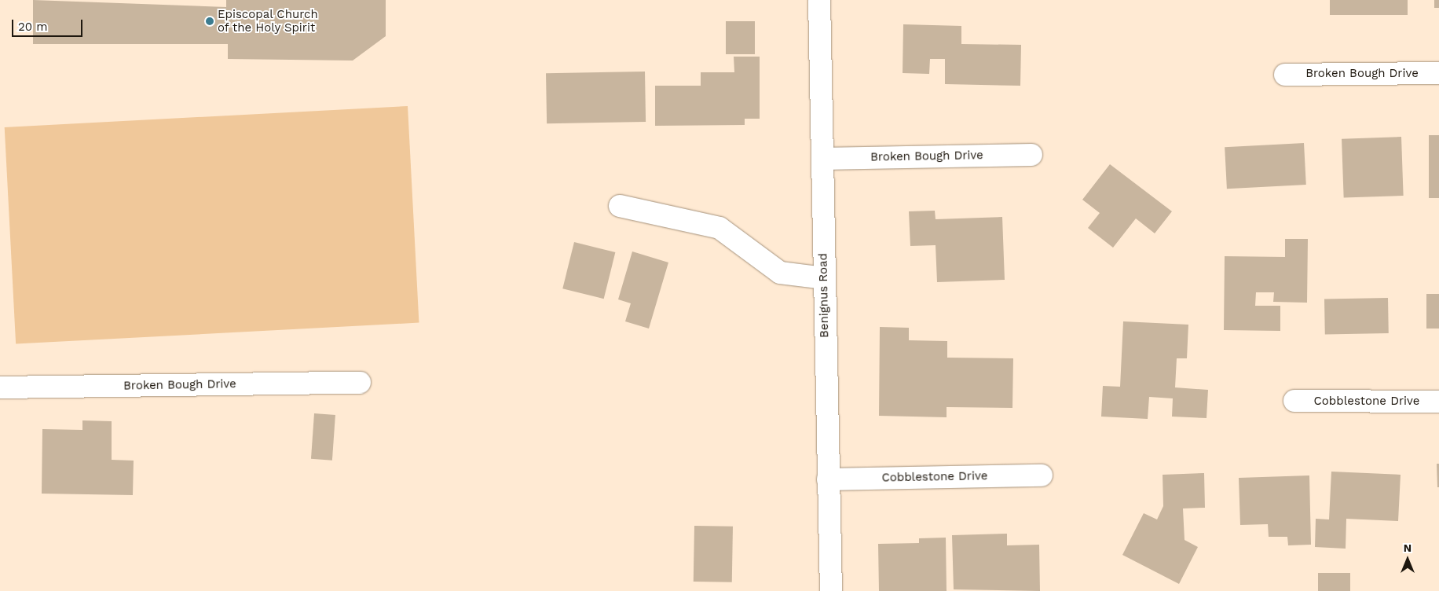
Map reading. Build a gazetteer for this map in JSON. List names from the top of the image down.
{
  "streets": {
    "street": ["Broken Bough Drive", "Benignus Road", "Cobblestone Drive"]
  },
  "crossings": [
    ["Broken Bough Drive", "Benignus Road"],
    ["Benignus Road", "Cobblestone Drive"]
  ],
  "places": ["Episcopal Church of the Holy Spirit"],
  "scale_bar": "20 m",
  "north": "top"
}
